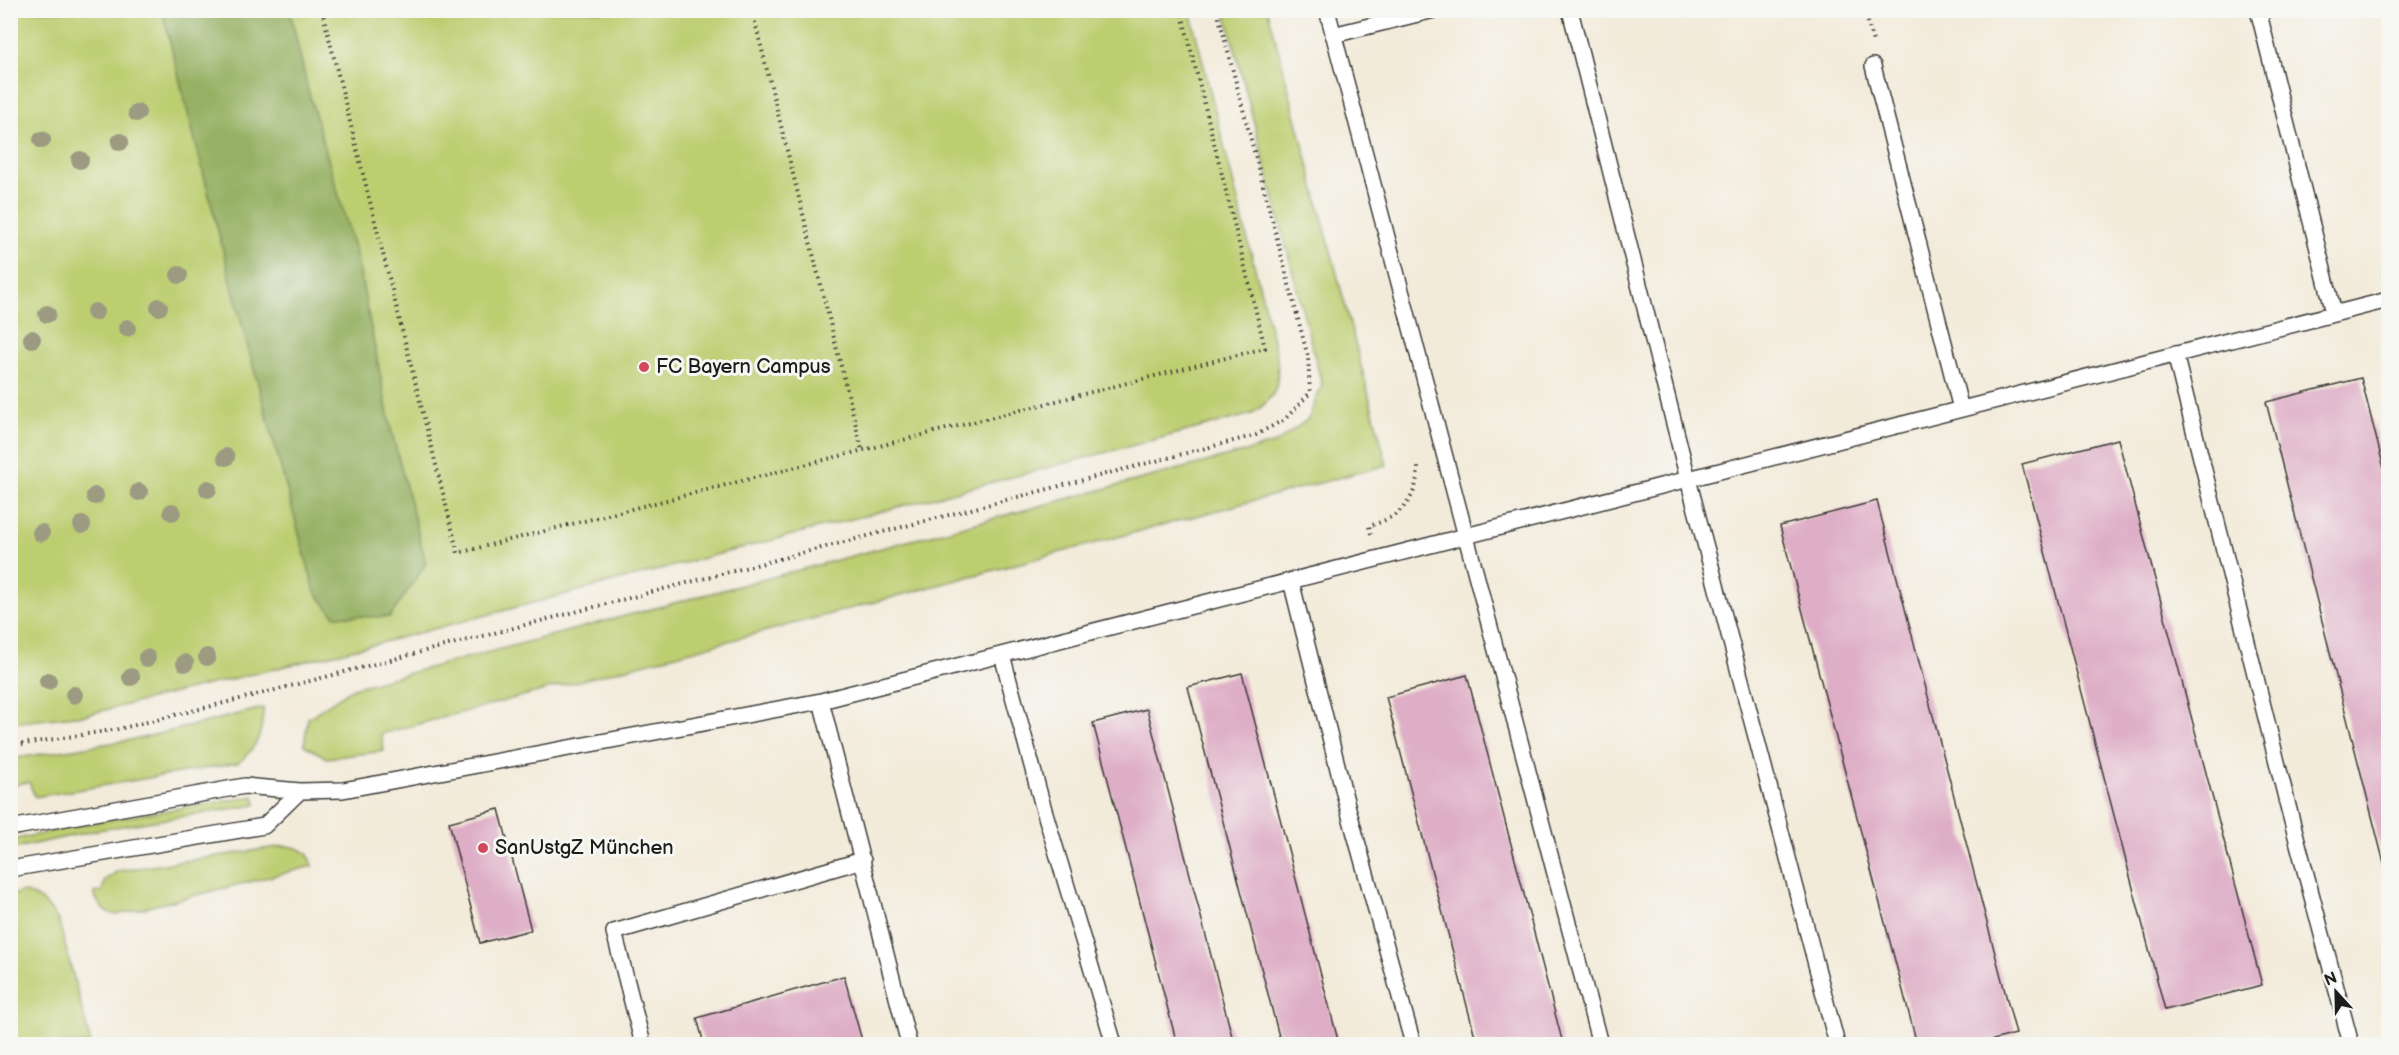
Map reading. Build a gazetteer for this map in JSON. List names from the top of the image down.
{
  "places": ["FC Bayern Campus", "SanUstgZ München"],
  "north": "top"
}
